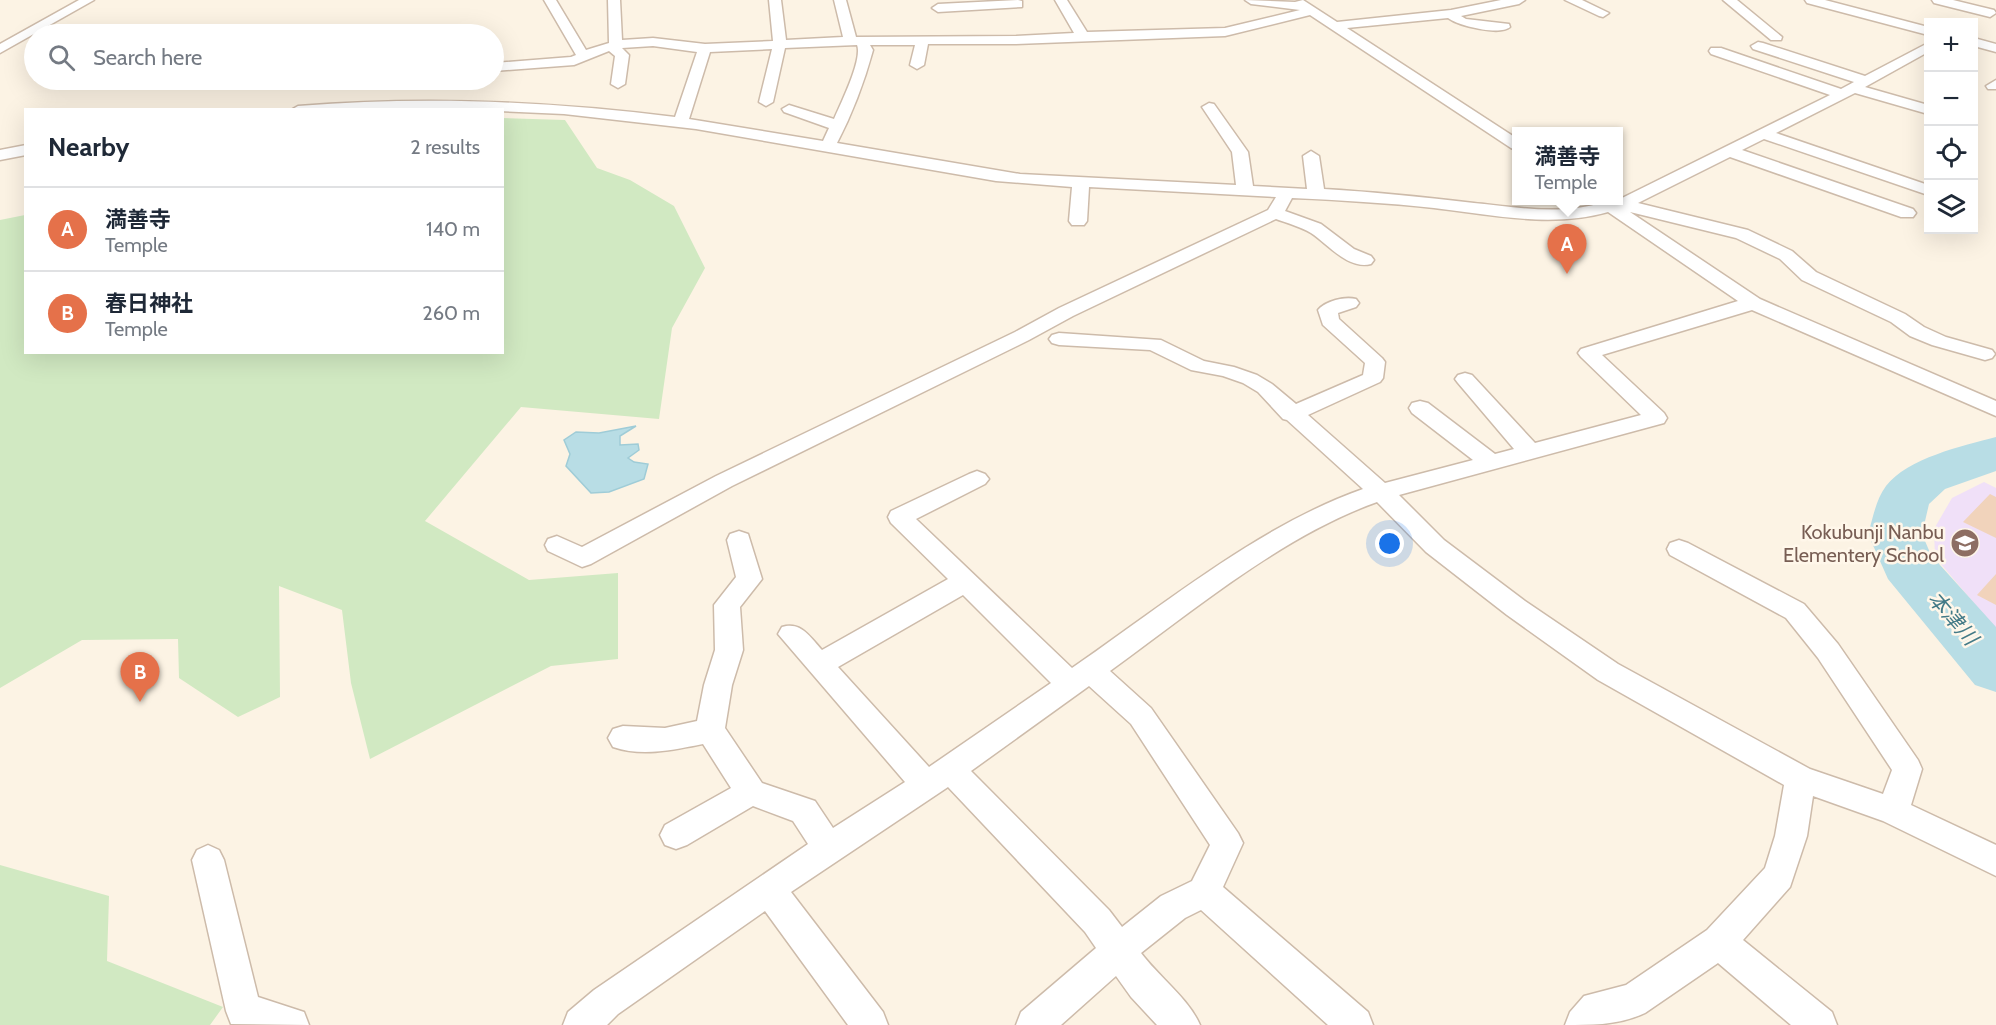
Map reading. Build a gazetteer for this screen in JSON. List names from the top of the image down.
{
  "water": ["本津川"],
  "places": {
    "school or university": ["Kokubunji Nanbu Elementery School"]
  },
  "page": {
    "map_buttons": ["+", "−"],
    "search": "Search here",
    "heading": ["Nearby", "2 results"],
    "popup": ["満善寺", "Temple"],
    "list": [
      {
        "mark": "A",
        "name": "満善寺",
        "note": "Temple",
        "value": "140 m"
      },
      {
        "mark": "B",
        "name": "春日神社",
        "note": "Temple",
        "value": "260 m"
      }
    ],
    "pins": ["A", "B"]
  }
}
